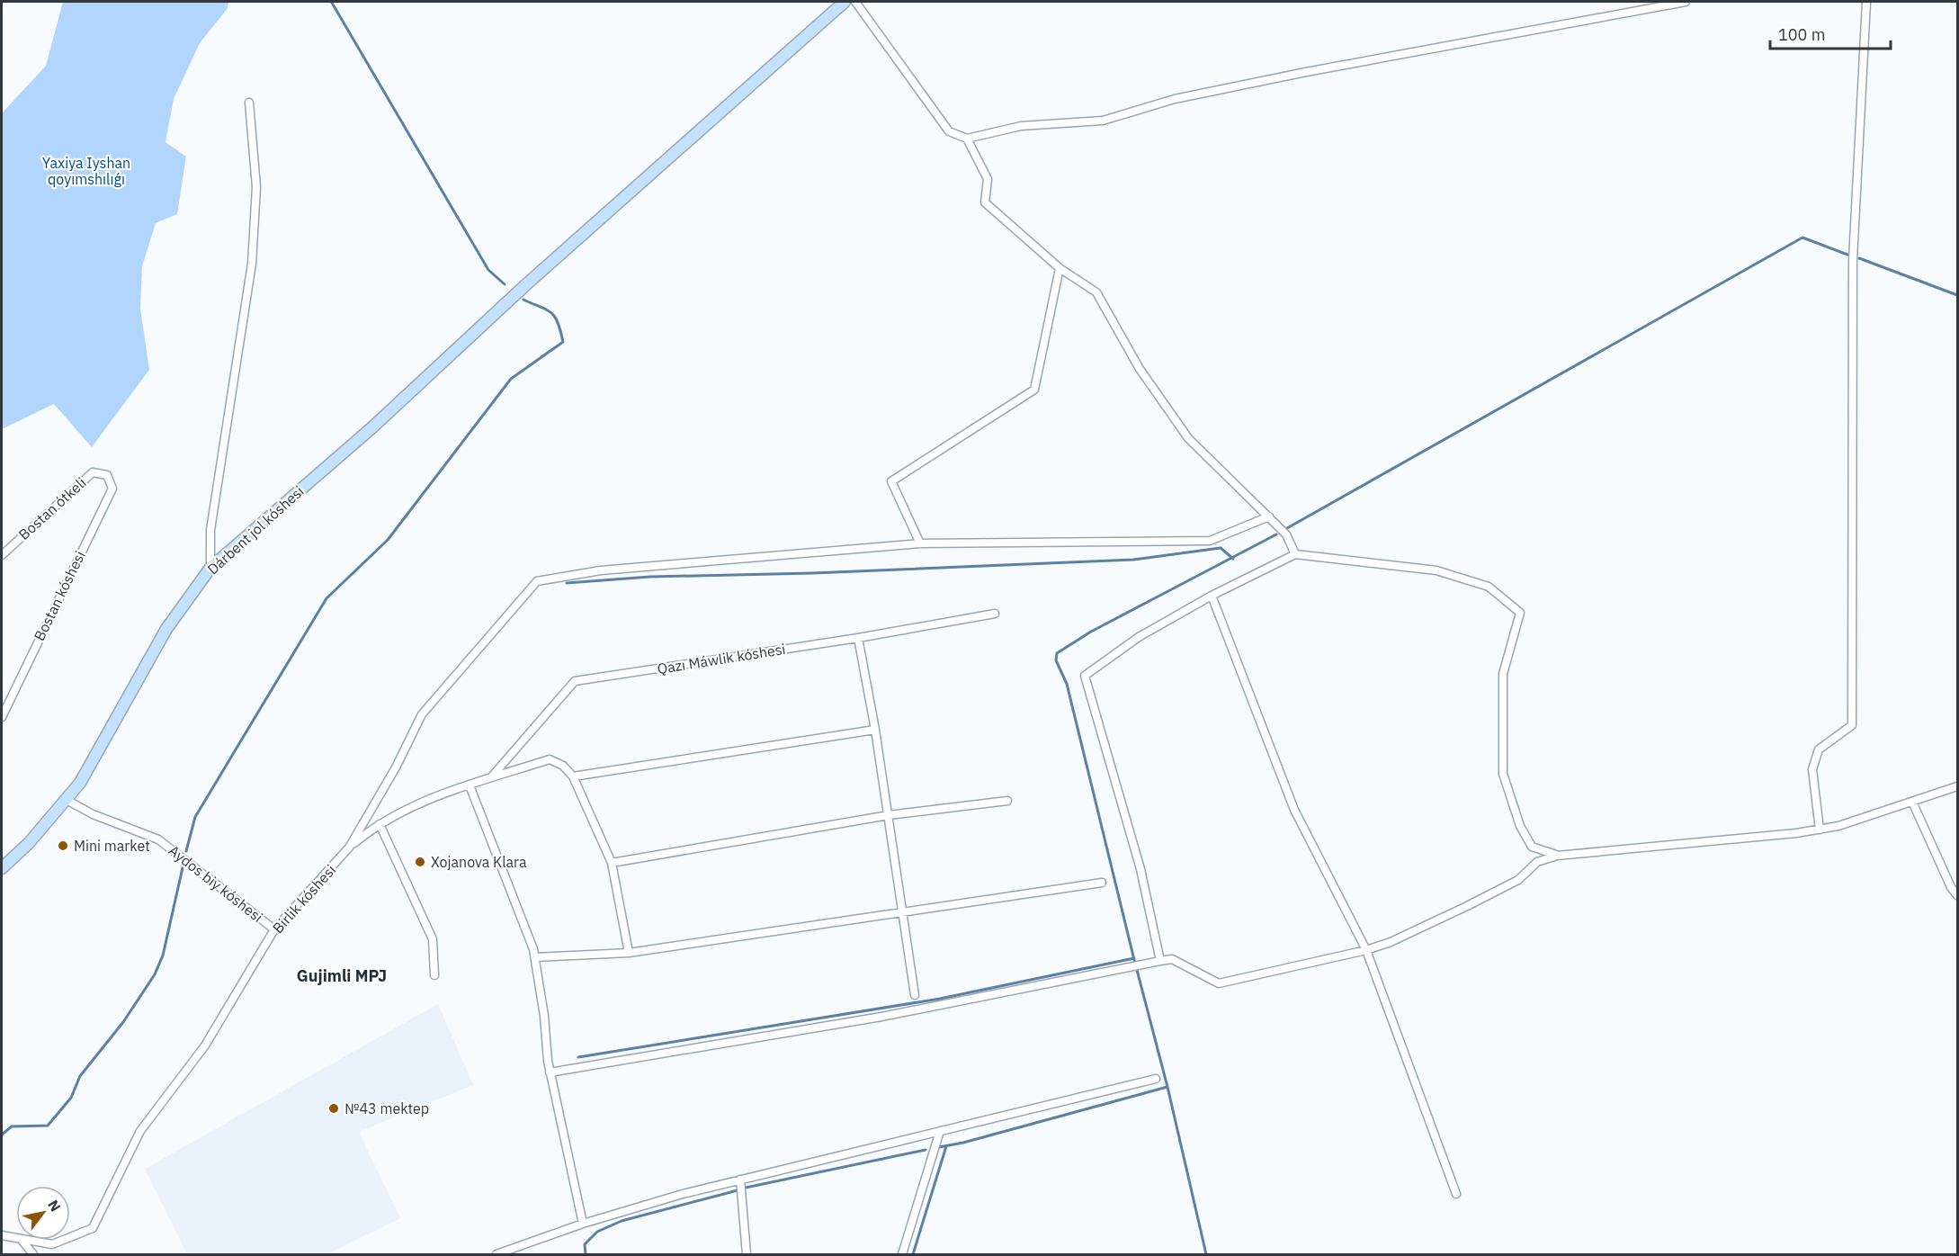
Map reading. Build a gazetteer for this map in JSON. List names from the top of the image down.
{
  "streets": {
    "main road": ["Dárbent jol kóshesi"],
    "street": [
      "Bostan ótkeli",
      "Bostan kóshesi",
      "Qazı Máwlik kóshesi",
      "Aydos biy kóshesi",
      "Birlik kóshesi"
    ]
  },
  "crossings": [
    ["Bostan ótkeli", "Bostan kóshesi"],
    ["Dárbent jol kóshesi", "Aydos biy kóshesi"],
    ["Aydos biy kóshesi", "Birlik kóshesi"]
  ],
  "districts": ["Gujimli MPJ"],
  "parks": ["Yaxiya Iyshan qoyımshılıǵı"],
  "places": ["Mini market", "Xojanova Klara", "№43 mektep"],
  "scale_bar": "100 m",
  "north": "top right"
}
